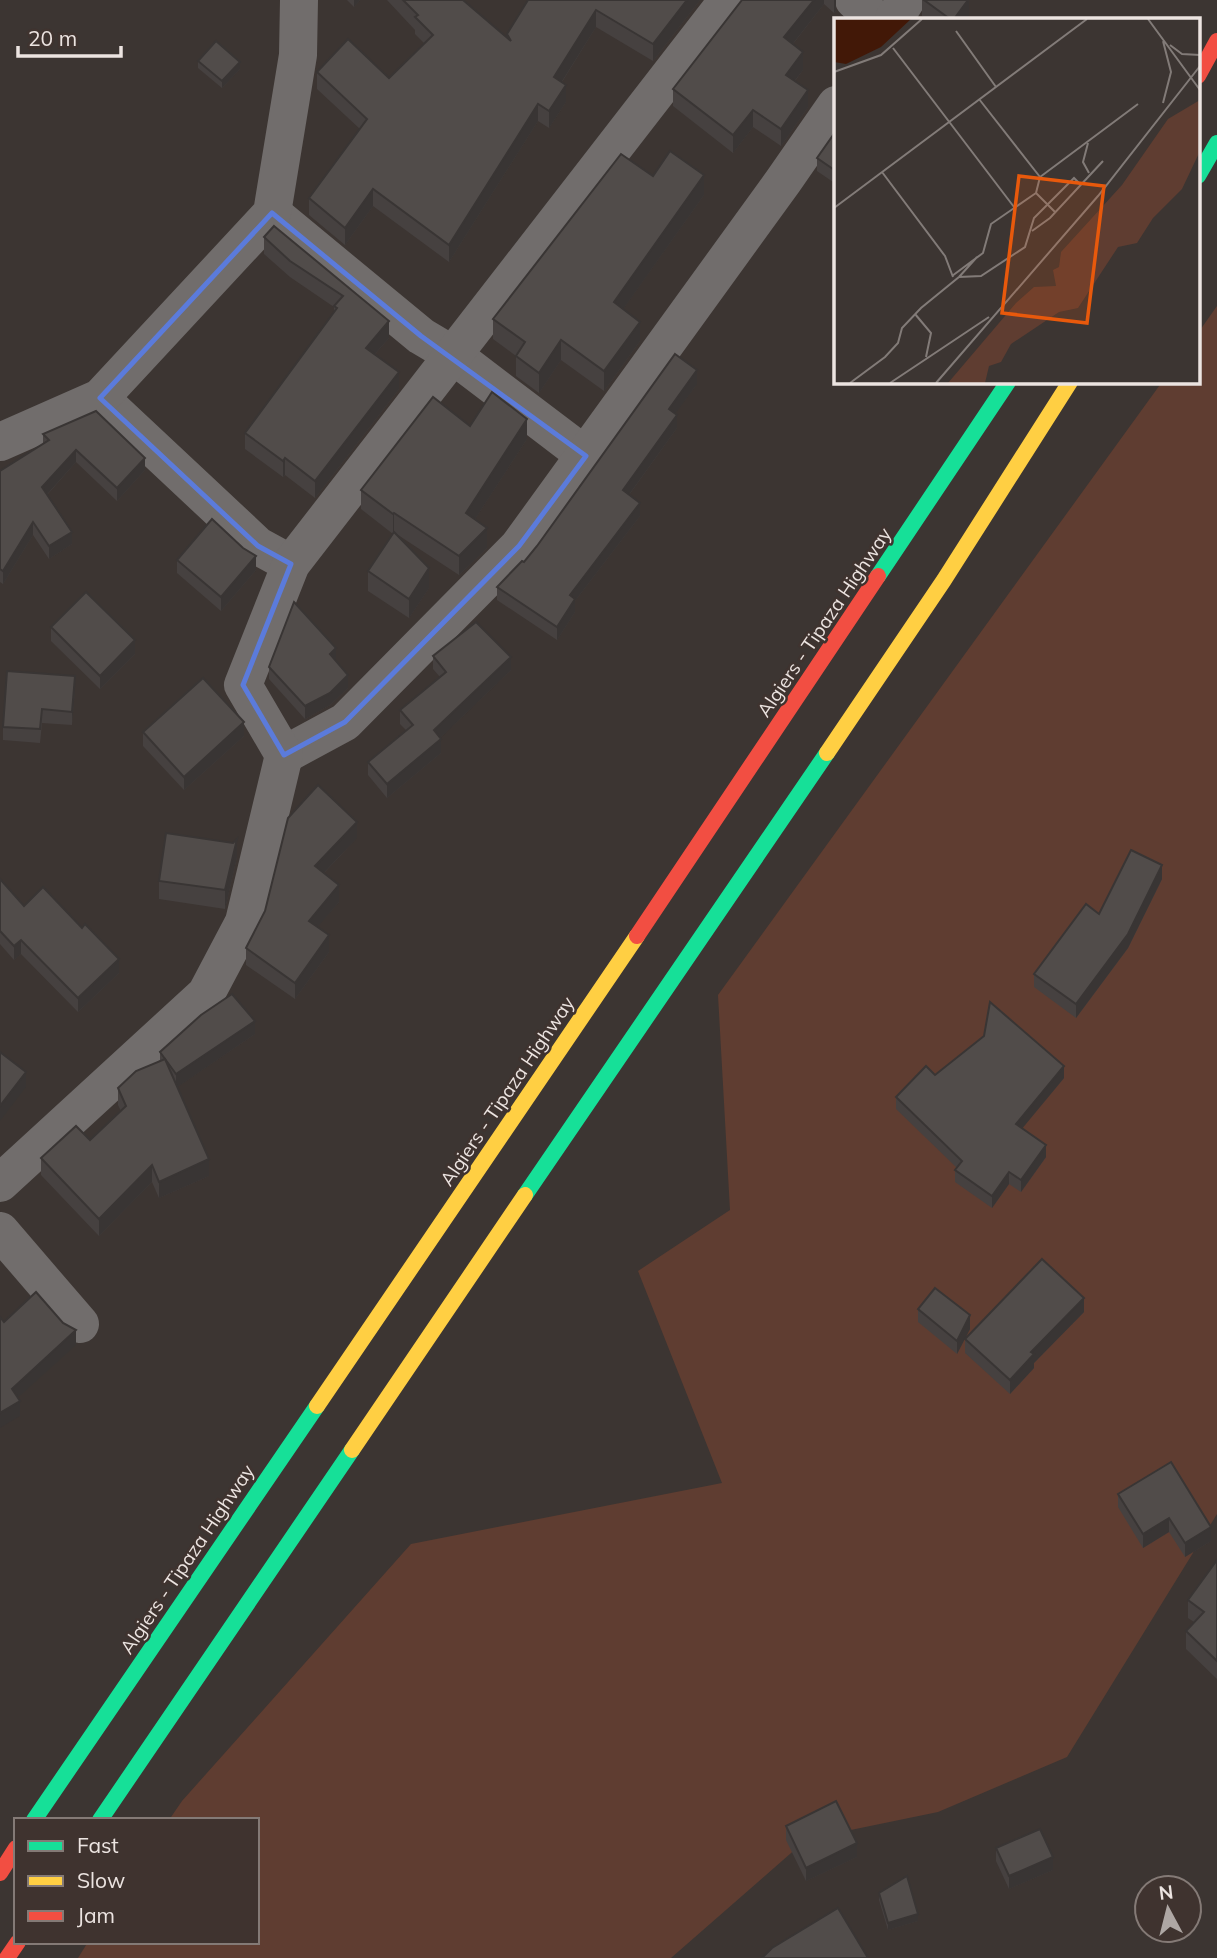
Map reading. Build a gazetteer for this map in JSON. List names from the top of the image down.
{
  "streets": {
    "highway": ["Algiers - Tipaza Highway"]
  },
  "legend": ["Fast", "Slow", "Jam"],
  "scale_bar": "20 m",
  "north": "top"
}
